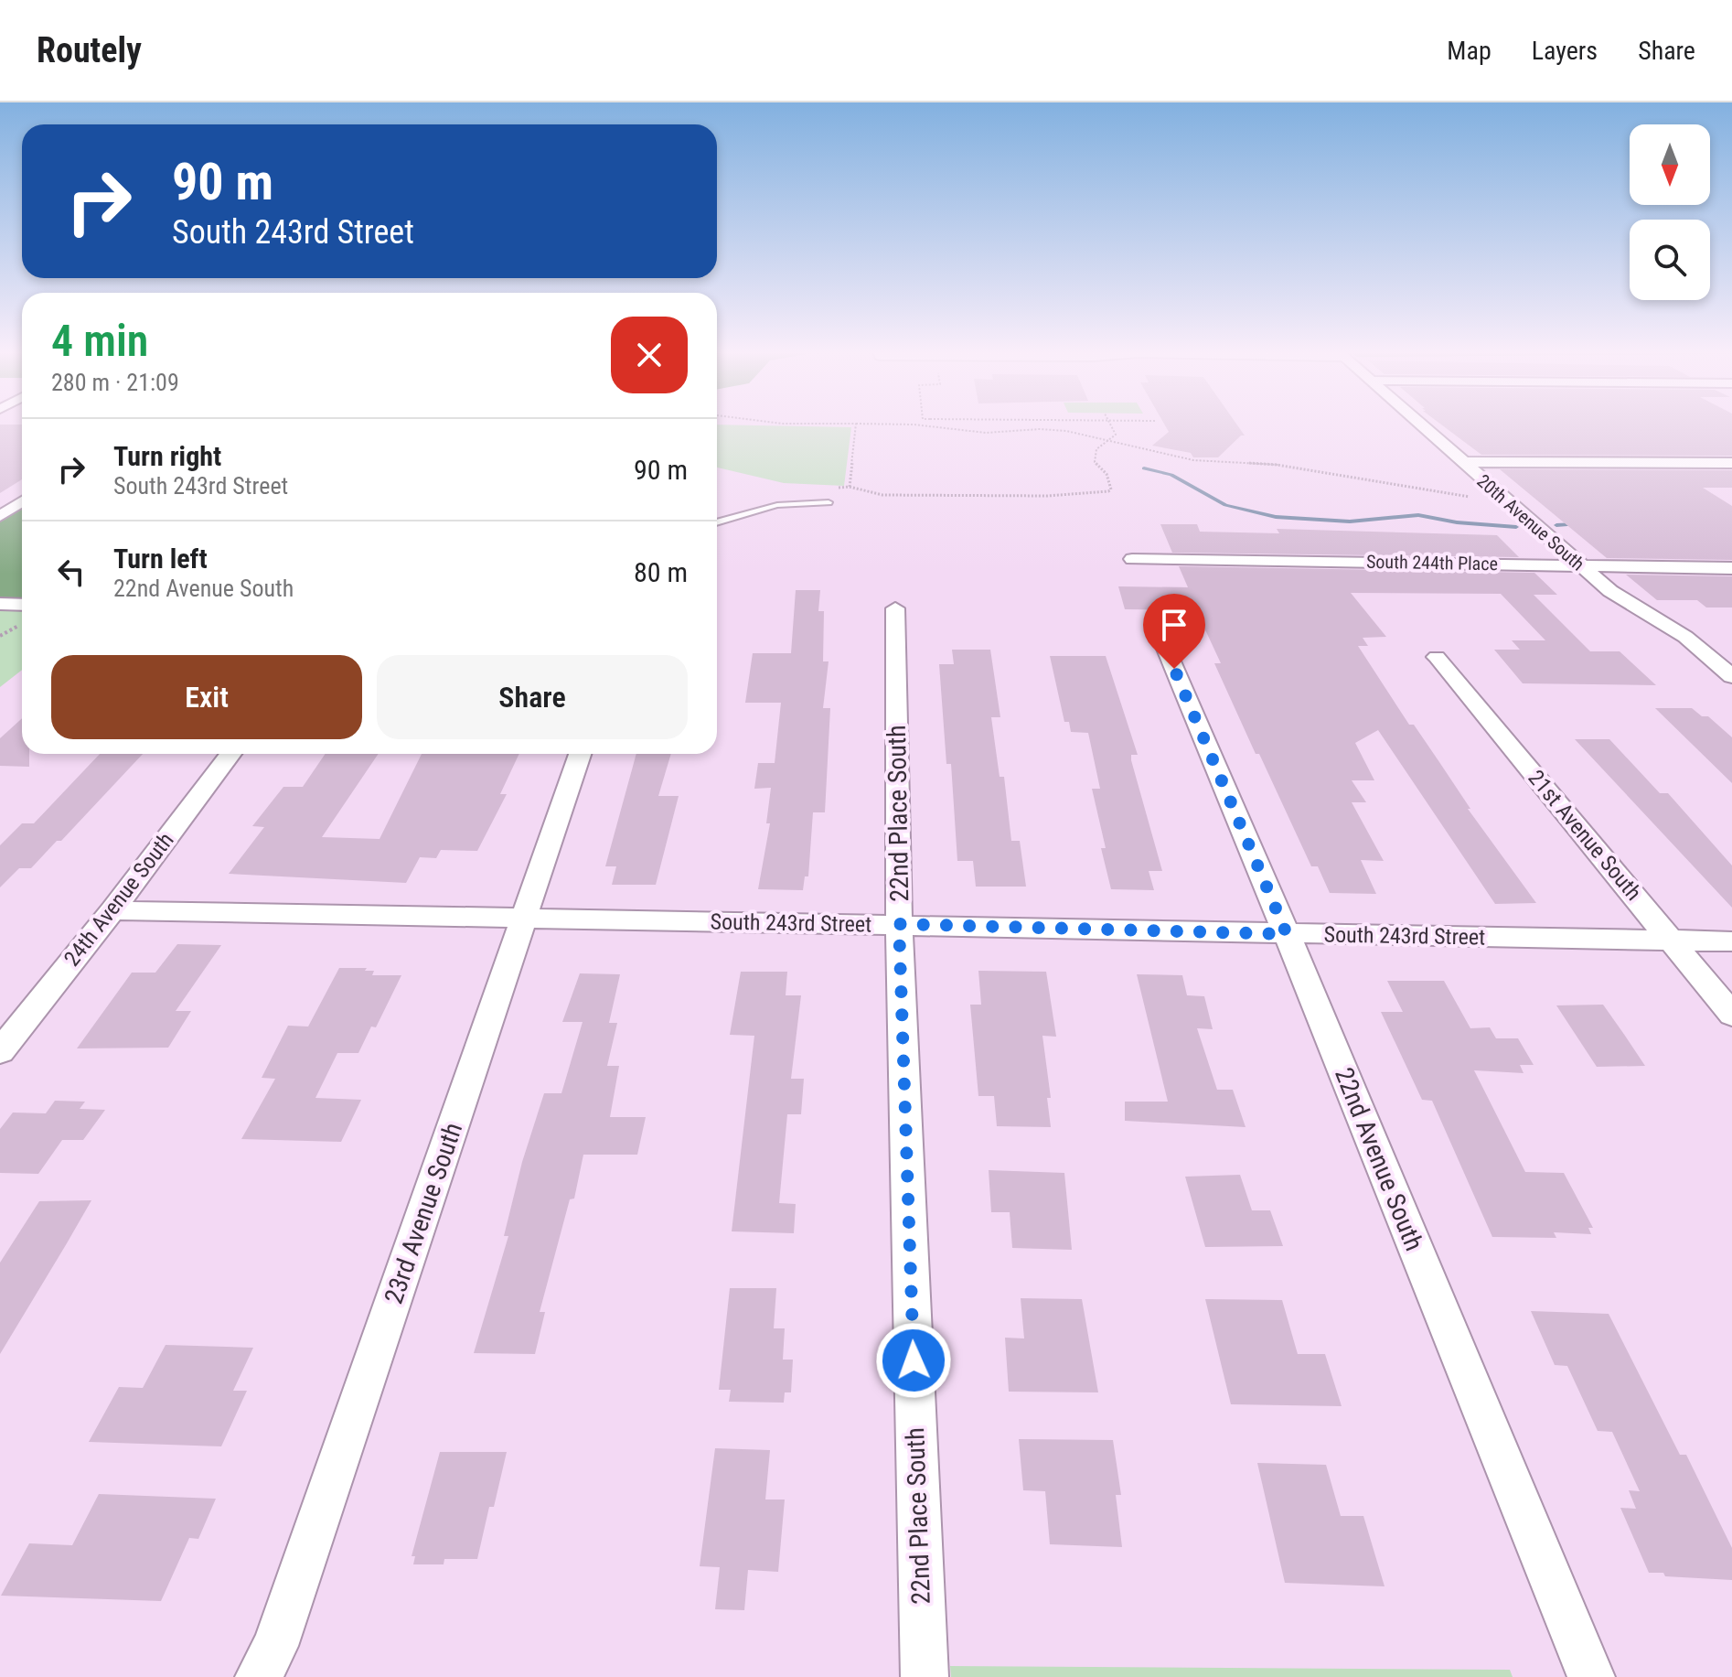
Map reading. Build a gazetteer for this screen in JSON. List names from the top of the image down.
{
  "streets": {
    "street": [
      "20th Avenue South",
      "South 244th Place",
      "22nd Place South",
      "21st Avenue South",
      "24th Avenue South",
      "South 243rd Street",
      "22nd Avenue South",
      "23rd Avenue South"
    ]
  },
  "crossings": [
    ["20th Avenue South", "South 244th Place"],
    ["22nd Place South", "South 243rd Street"],
    ["21st Avenue South", "South 243rd Street"],
    ["24th Avenue South", "South 243rd Street"],
    ["South 243rd Street", "22nd Avenue South"],
    ["South 243rd Street", "23rd Avenue South"]
  ],
  "north": "bottom",
  "page": {
    "header": "Routely",
    "nav": ["Map", "Layers", "Share"],
    "turn": ["90 m", "South 243rd Street"],
    "heading": ["4 min", "280 m · 21:09"],
    "list": [
      {
        "name": "Turn right",
        "note": "South 243rd Street",
        "value": "90 m"
      },
      {
        "name": "Turn left",
        "note": "22nd Avenue South",
        "value": "80 m"
      }
    ],
    "buttons": ["Exit", "Share"]
  }
}
